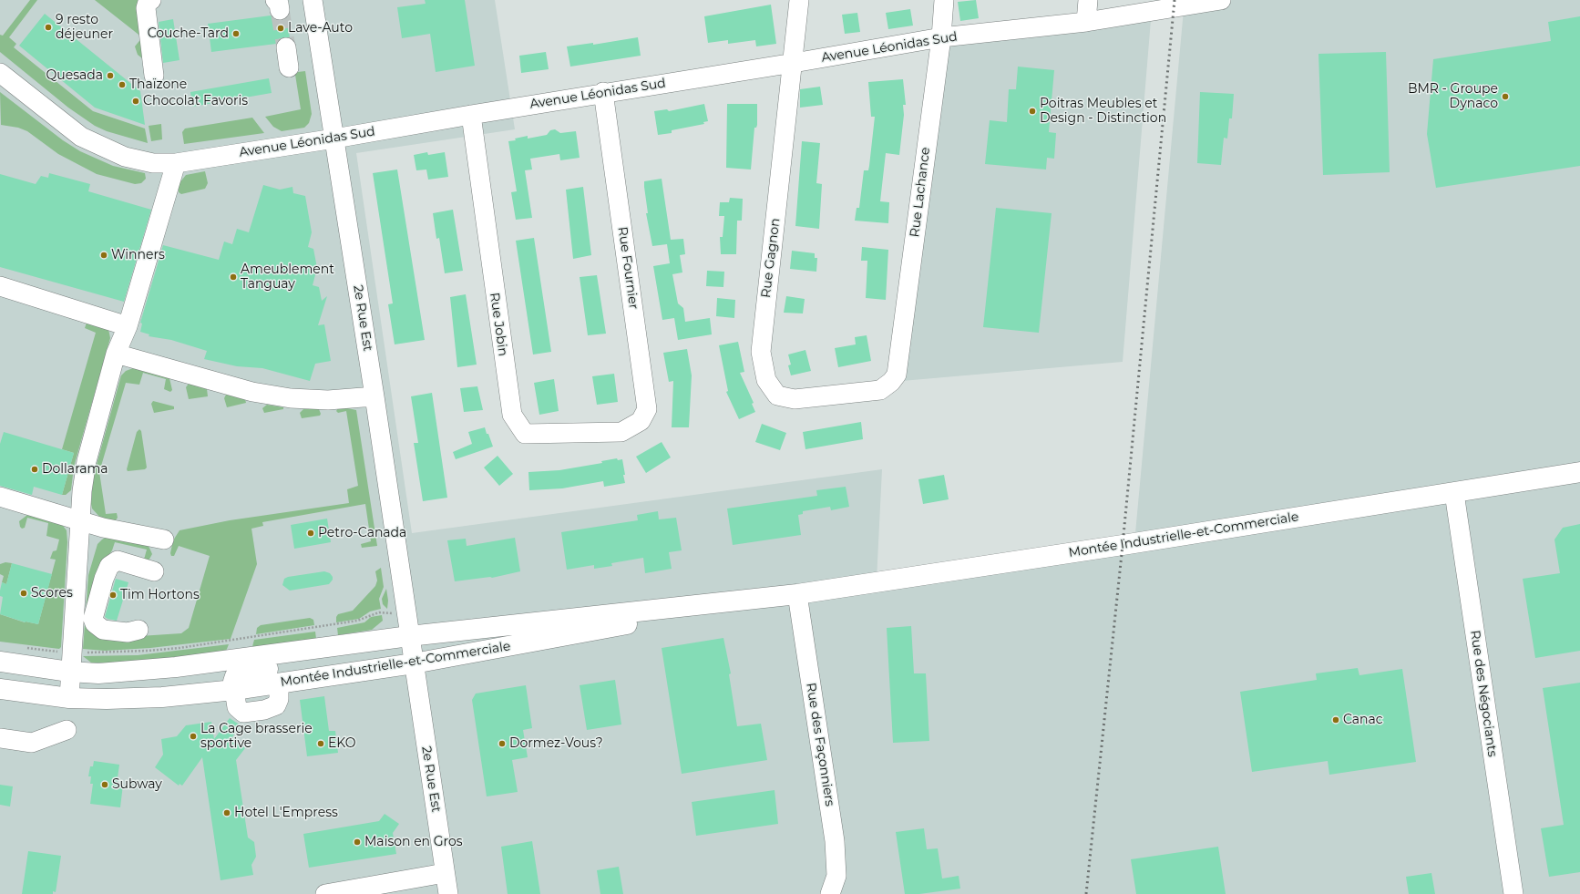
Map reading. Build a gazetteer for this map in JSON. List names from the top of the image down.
{
  "streets": {
    "main road": ["Montée Industrielle-et-Commerciale"],
    "street": [
      "Avenue Léonidas Sud",
      "Rue Lachance",
      "Rue Gagnon",
      "Rue Fournier",
      "2e Rue Est",
      "Rue Jobin",
      "Rue des Négociants",
      "Rue des Façonniers"
    ]
  },
  "crossings": [
    ["Avenue Léonidas Sud", "Rue Lachance"],
    ["Avenue Léonidas Sud", "Rue Gagnon"],
    ["Avenue Léonidas Sud", "Rue Fournier"],
    ["Avenue Léonidas Sud", "2e Rue Est"],
    ["Avenue Léonidas Sud", "Rue Jobin"],
    ["Rue Lachance", "Rue Gagnon"],
    ["Rue Fournier", "Rue Jobin"],
    ["2e Rue Est", "Montée Industrielle-et-Commerciale"],
    ["Montée Industrielle-et-Commerciale", "Rue des Négociants"],
    ["Montée Industrielle-et-Commerciale", "Rue des Façonniers"]
  ],
  "places": [
    "9 resto déjeuner",
    "Lave-Auto",
    "Couche-Tard",
    "Quesada",
    "Thaïzone",
    "BMR - Groupe Dynaco",
    "Chocolat Favoris",
    "Poitras Meubles et Design - Distinction",
    "Winners",
    "Ameublement Tanguay",
    "Dollarama",
    "Petro-Canada",
    "Scores",
    "Tim Hortons",
    "Canac",
    "La Cage brasserie sportive",
    "EKO",
    "Dormez-Vous?",
    "Subway",
    "Hotel L'Empress",
    "Maison en Gros"
  ]
}
